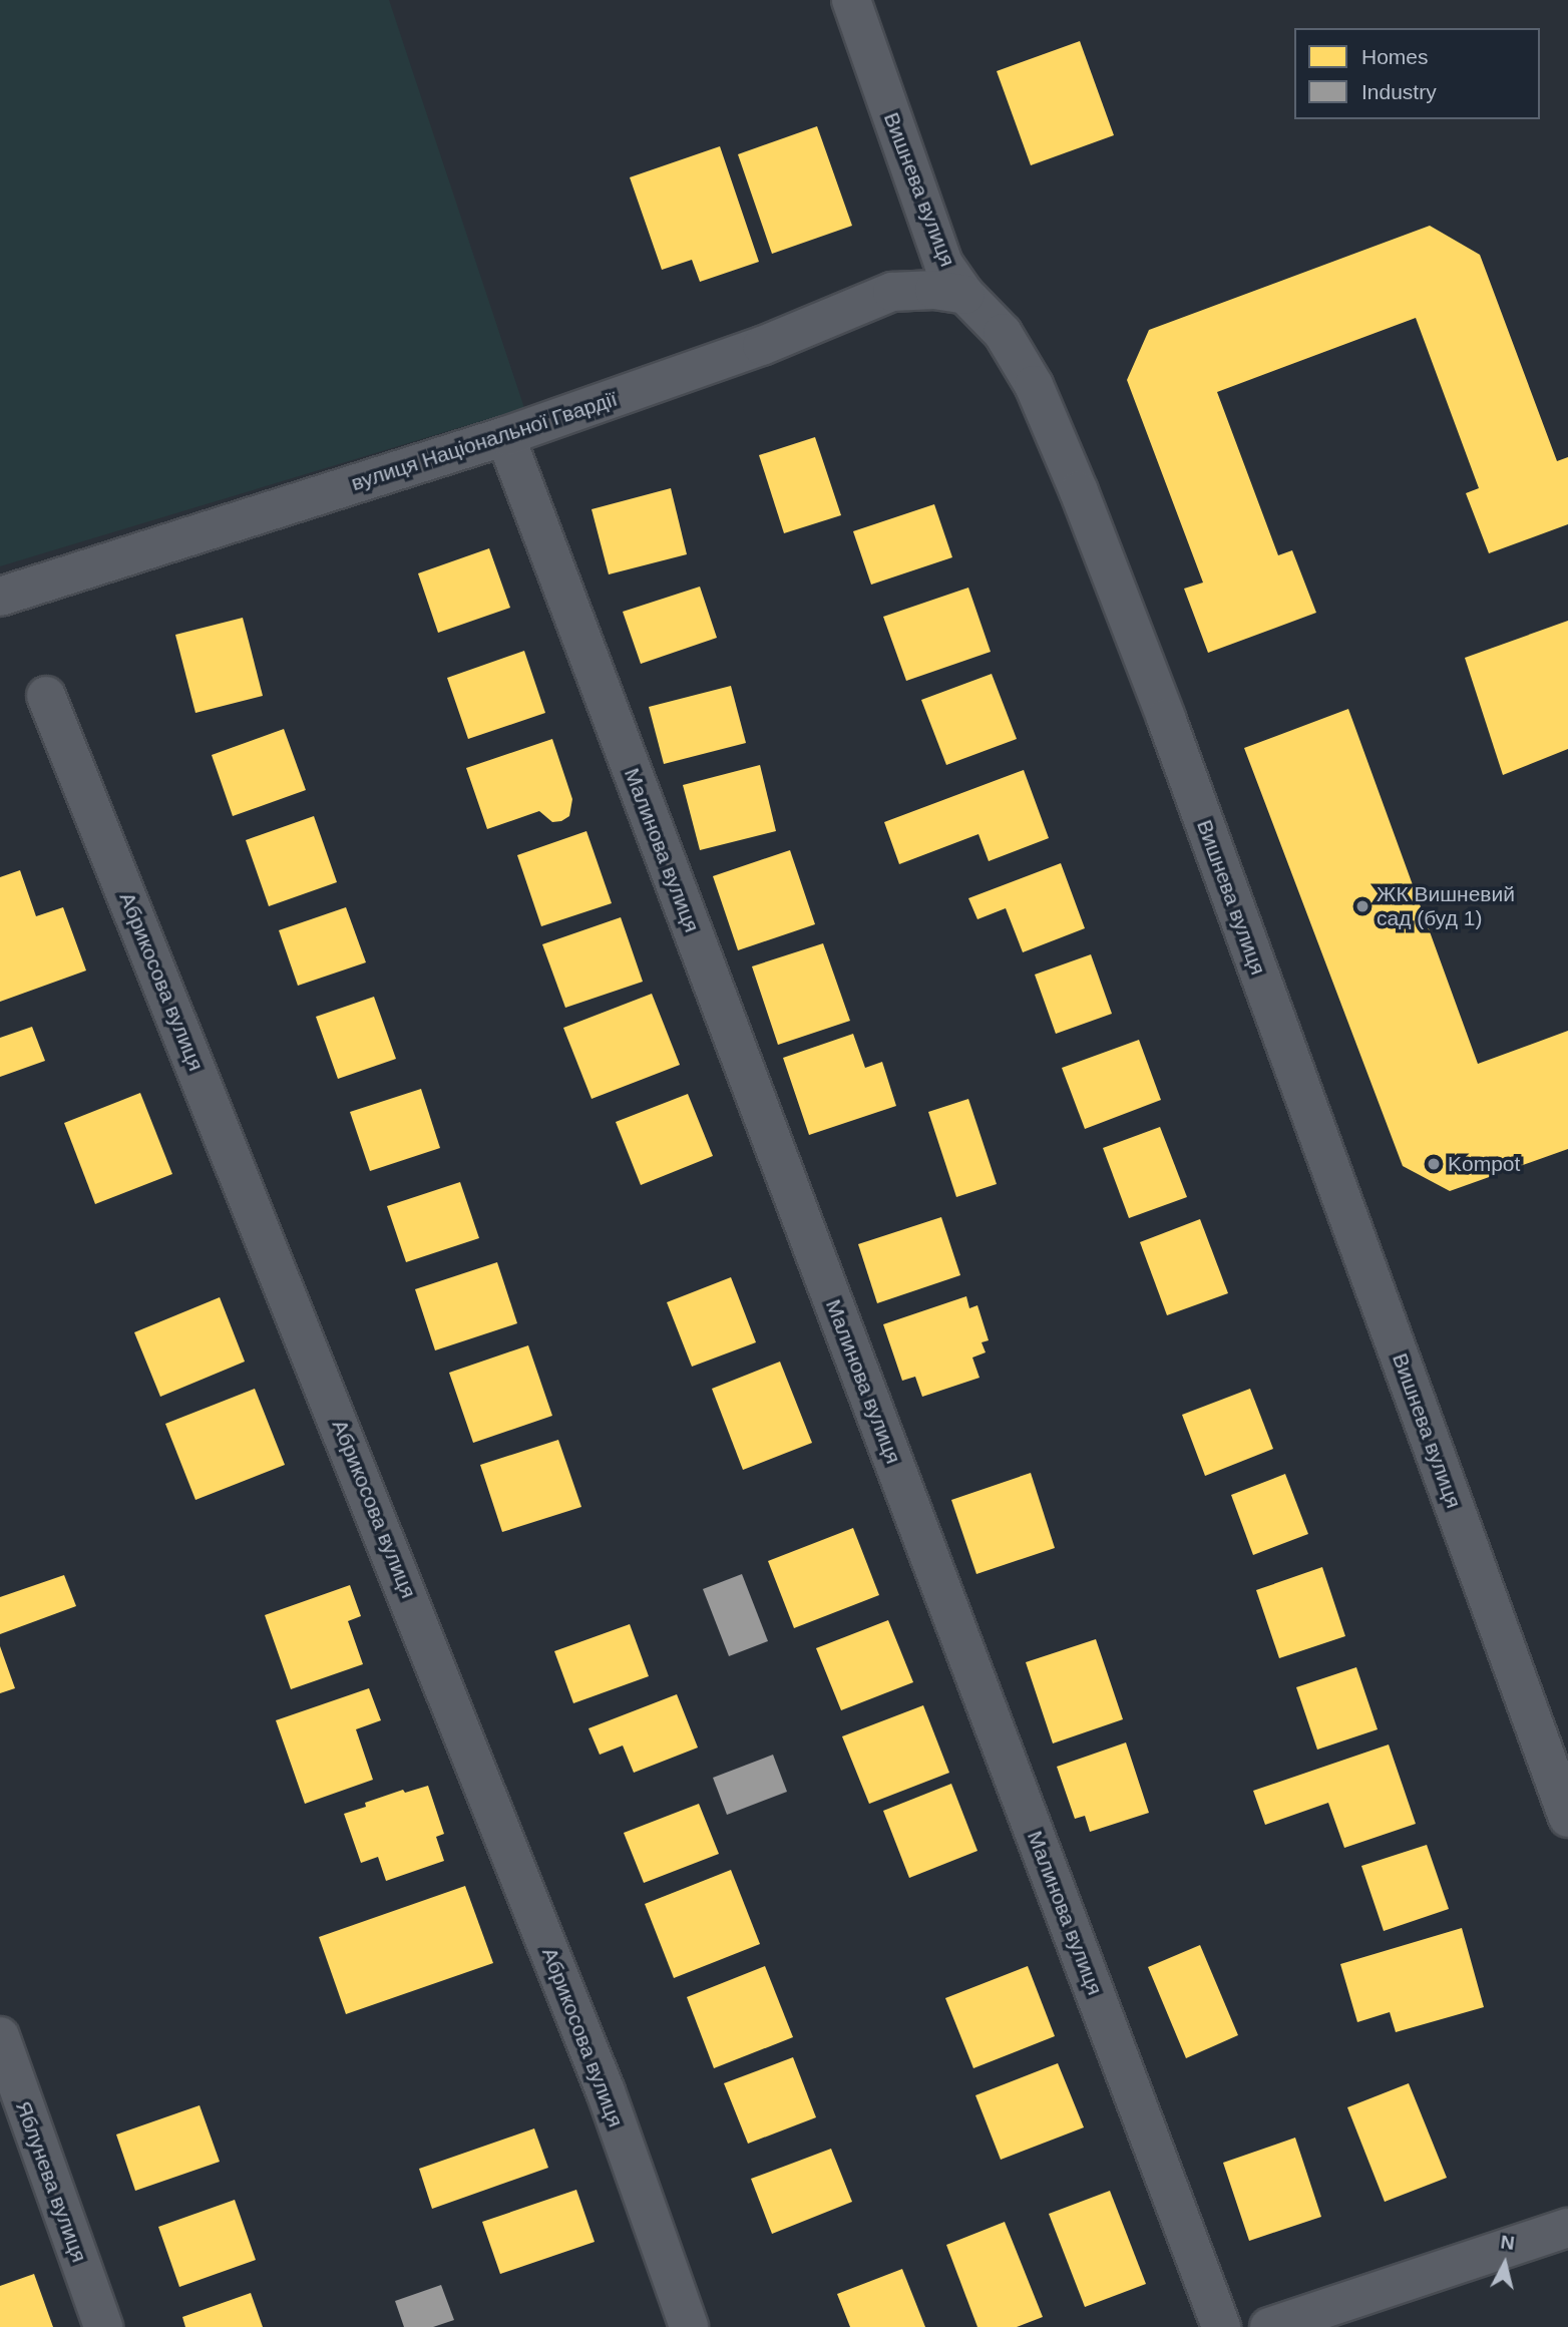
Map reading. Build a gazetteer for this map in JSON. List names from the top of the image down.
{
  "streets": {
    "street": [
      "Вишнева вулиця",
      "вулиця Національної Гвардії",
      "Малинова вулиця",
      "Абрикосова вулиця",
      "Яблунева вулиця"
    ]
  },
  "crossings": [
    ["Вишнева вулиця", "вулиця Національної Гвардії"],
    ["вулиця Національної Гвардії", "Малинова вулиця"]
  ],
  "places": ["ЖК Вишневий сад (буд 1)", "Kompot"],
  "legend": ["Homes", "Industry"],
  "north": "top"
}
